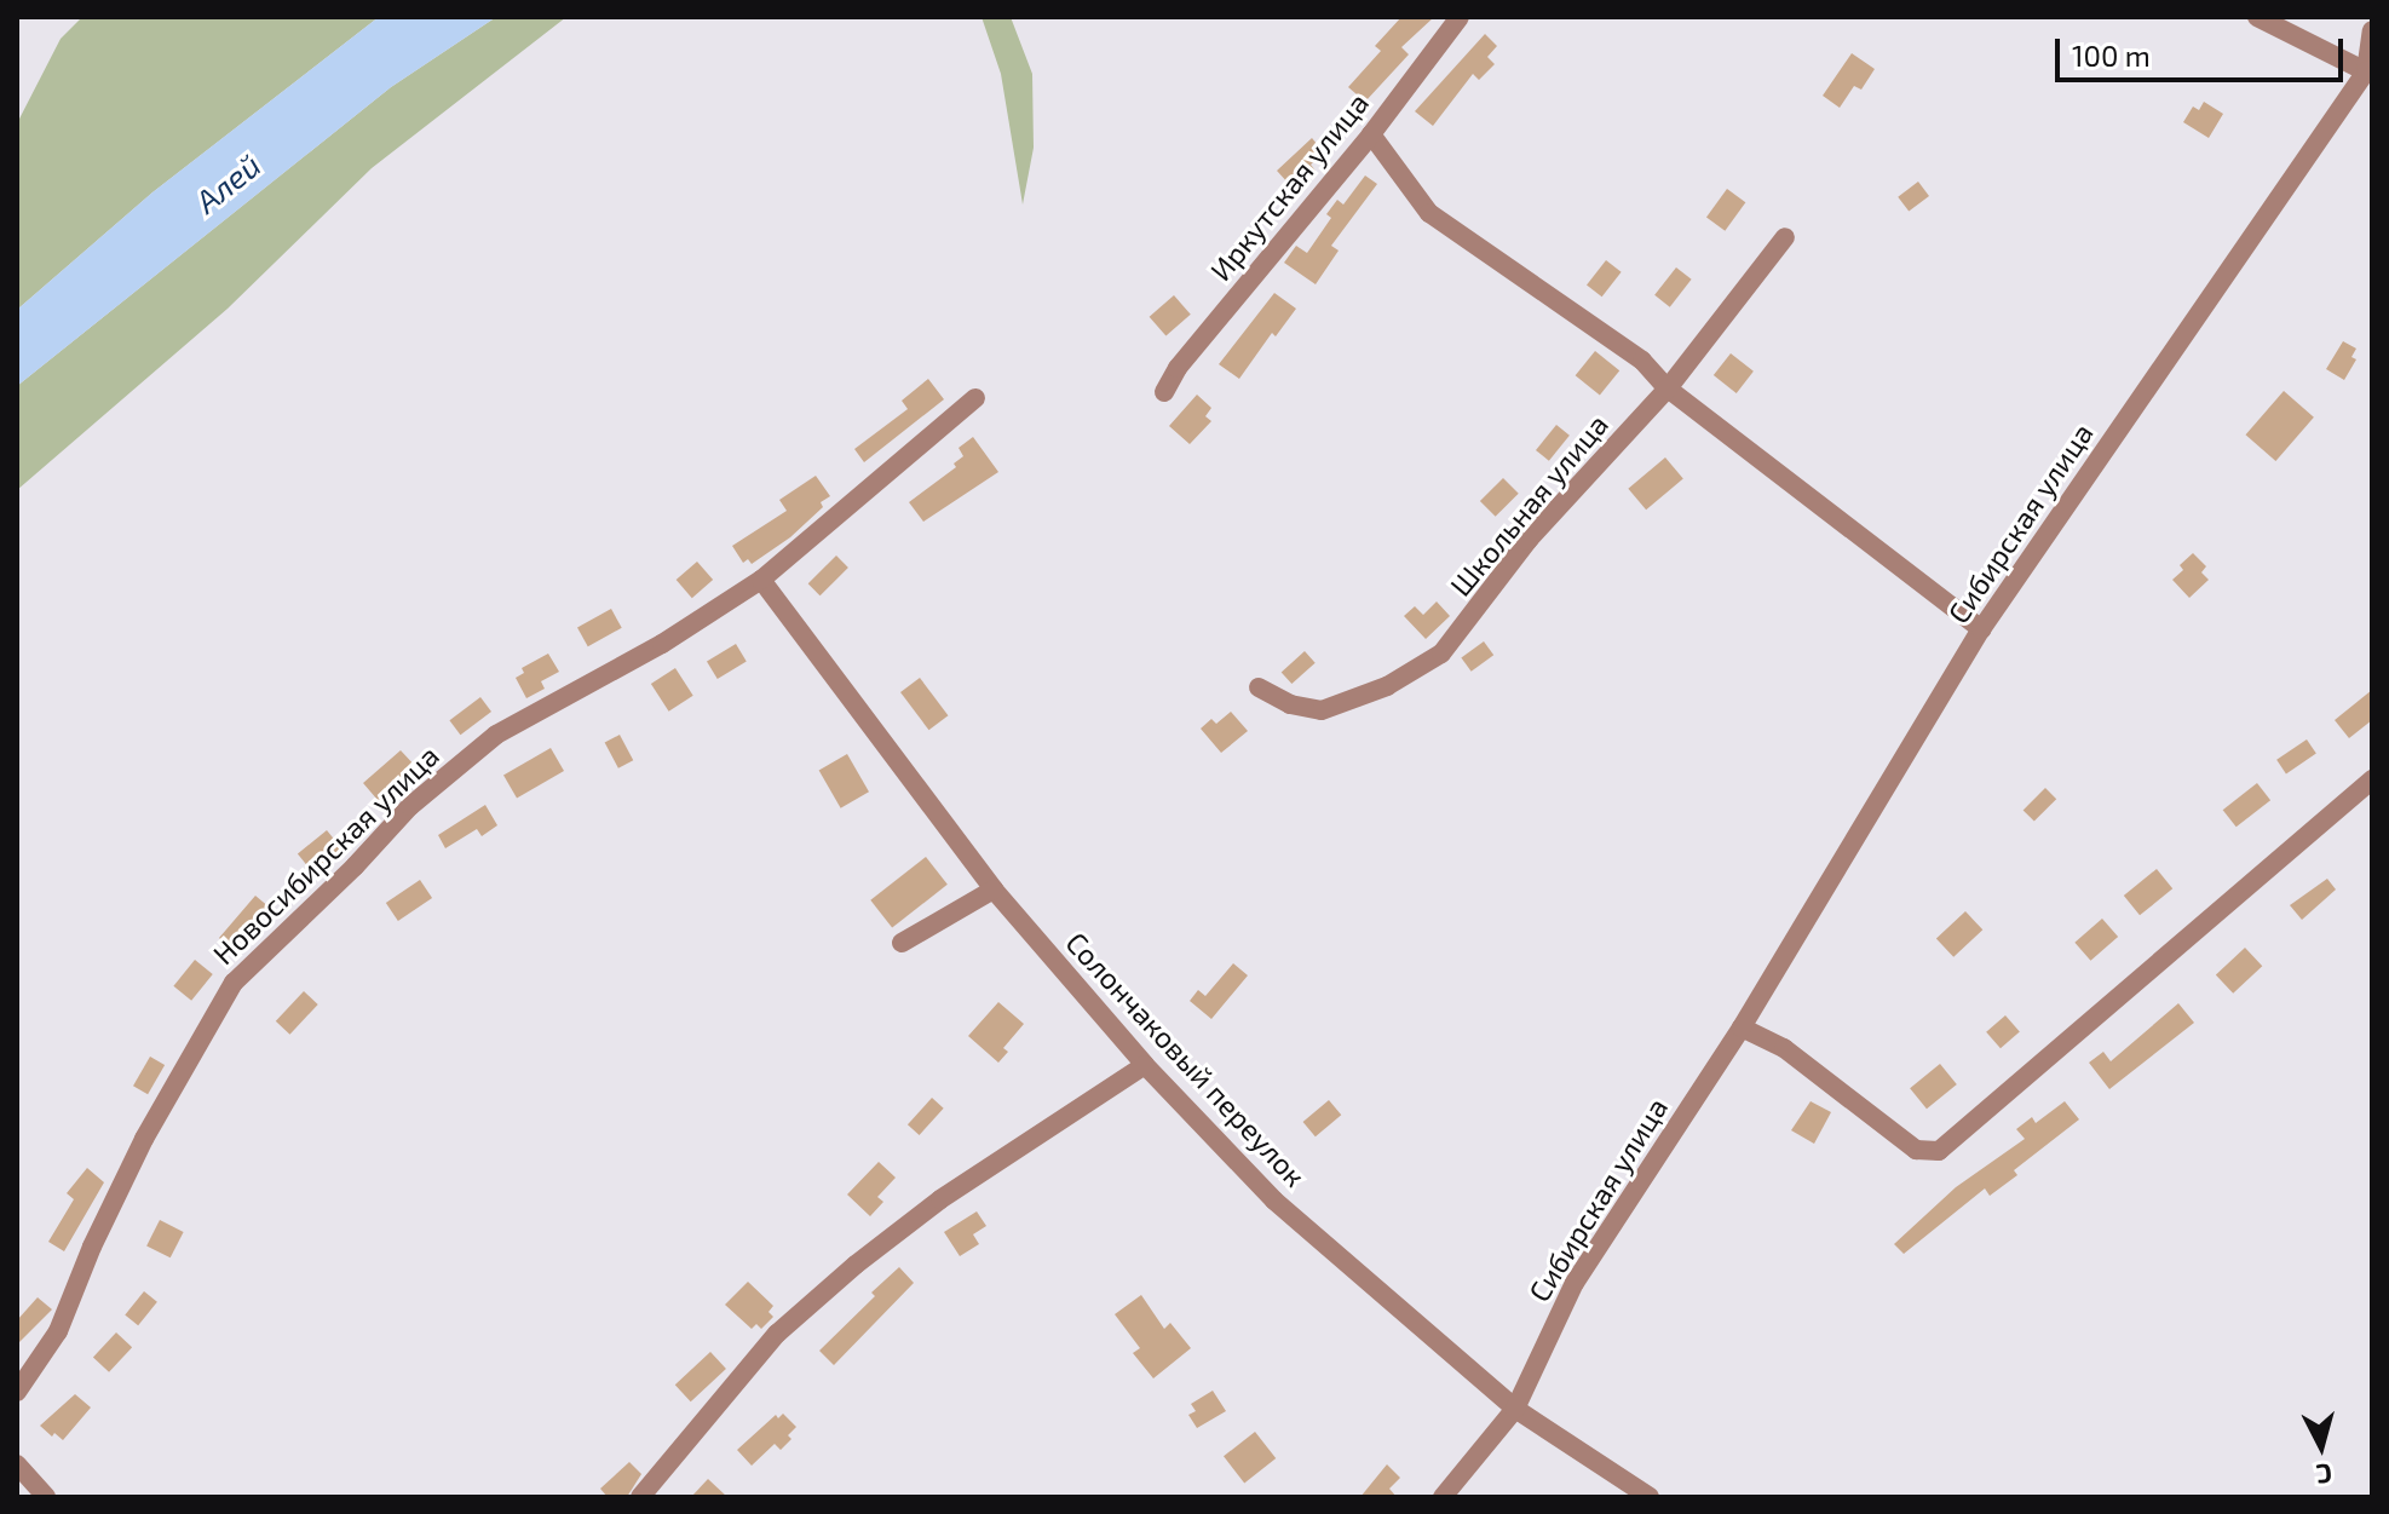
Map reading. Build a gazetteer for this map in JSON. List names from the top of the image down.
{
  "streets": {
    "street": [
      "Иркутская улица",
      "Школьная улица",
      "Сибирская улица",
      "Новосибирская улица",
      "Солончаковый переулок"
    ]
  },
  "crossings": [
    ["Сибирская улица", "Солончаковый переулок"],
    ["Новосибирская улица", "Солончаковый переулок"]
  ],
  "water": ["Алей"],
  "scale_bar": "100 m",
  "north": "bottom"
}
